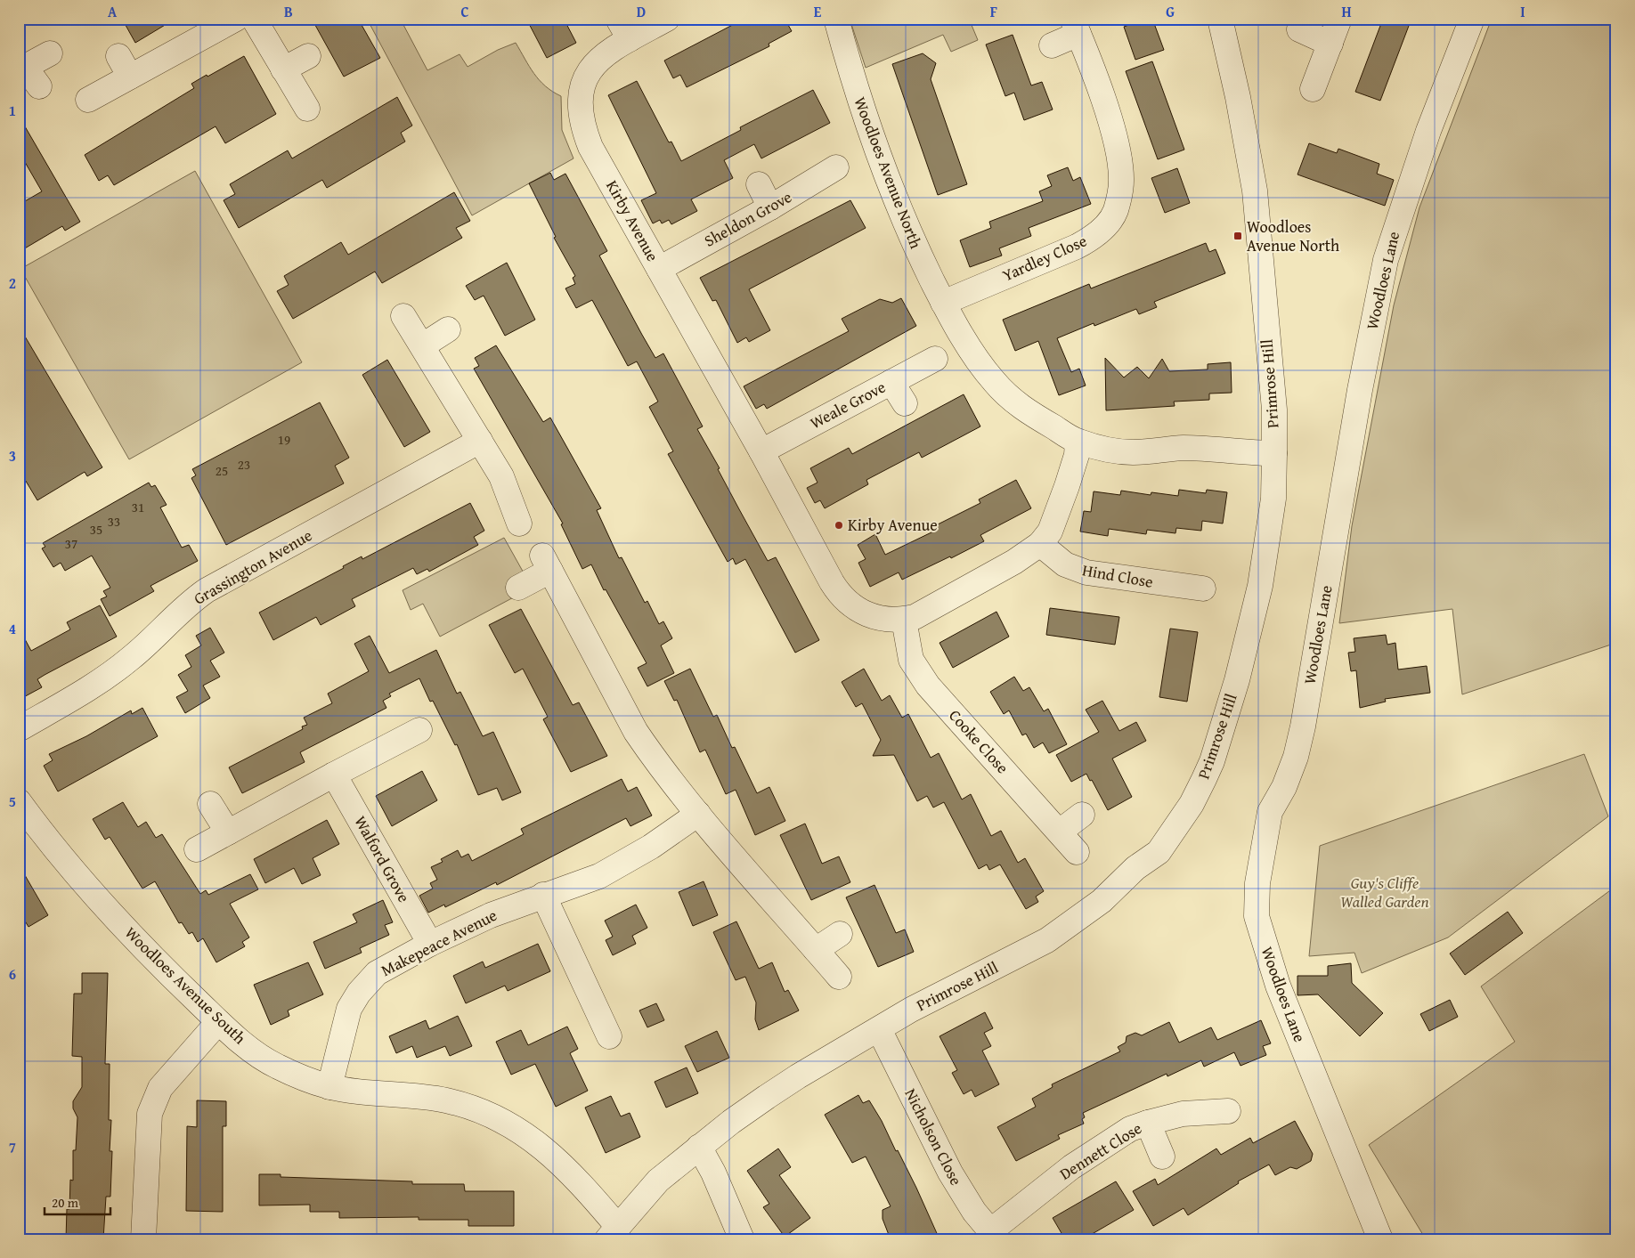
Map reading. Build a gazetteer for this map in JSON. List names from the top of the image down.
{
  "streets": {
    "street": [
      "Woodloes Avenue North",
      "Sheldon Grove",
      "Kirby Avenue",
      "Yardley Close",
      "Woodloes Lane",
      "Primrose Hill",
      "Weale Grove",
      "Grassington Avenue",
      "Hind Close",
      "Cooke Close",
      "Walford Grove",
      "Makepeace Avenue",
      "Woodloes Avenue South",
      "Nicholson Close",
      "Dennett Close"
    ]
  },
  "crossings": [
    ["Woodloes Avenue North", "Kirby Avenue"],
    ["Woodloes Avenue North", "Yardley Close"],
    ["Woodloes Avenue North", "Primrose Hill"],
    ["Sheldon Grove", "Kirby Avenue"],
    ["Kirby Avenue", "Weale Grove"],
    ["Kirby Avenue", "Hind Close"],
    ["Kirby Avenue", "Cooke Close"],
    ["Primrose Hill", "Woodloes Avenue South"],
    ["Primrose Hill", "Nicholson Close"],
    ["Walford Grove", "Makepeace Avenue"],
    ["Makepeace Avenue", "Woodloes Avenue South"],
    ["Nicholson Close", "Dennett Close"]
  ],
  "parks": ["Guy's Cliffe Walled Garden"],
  "places": {
    "transit": ["Woodloes Avenue North"],
    "other": ["Kirby Avenue"]
  },
  "house_numbers": [
    "19",
    "23",
    "25",
    "31",
    "33",
    "35",
    "37"
  ],
  "scale_bar": "20 m",
  "grid": {
    "columns": [
      "A",
      "B",
      "C",
      "D",
      "E",
      "F",
      "G",
      "H",
      "I"
    ],
    "rows": [
      "1",
      "2",
      "3",
      "4",
      "5",
      "6",
      "7"
    ]
  }
}
